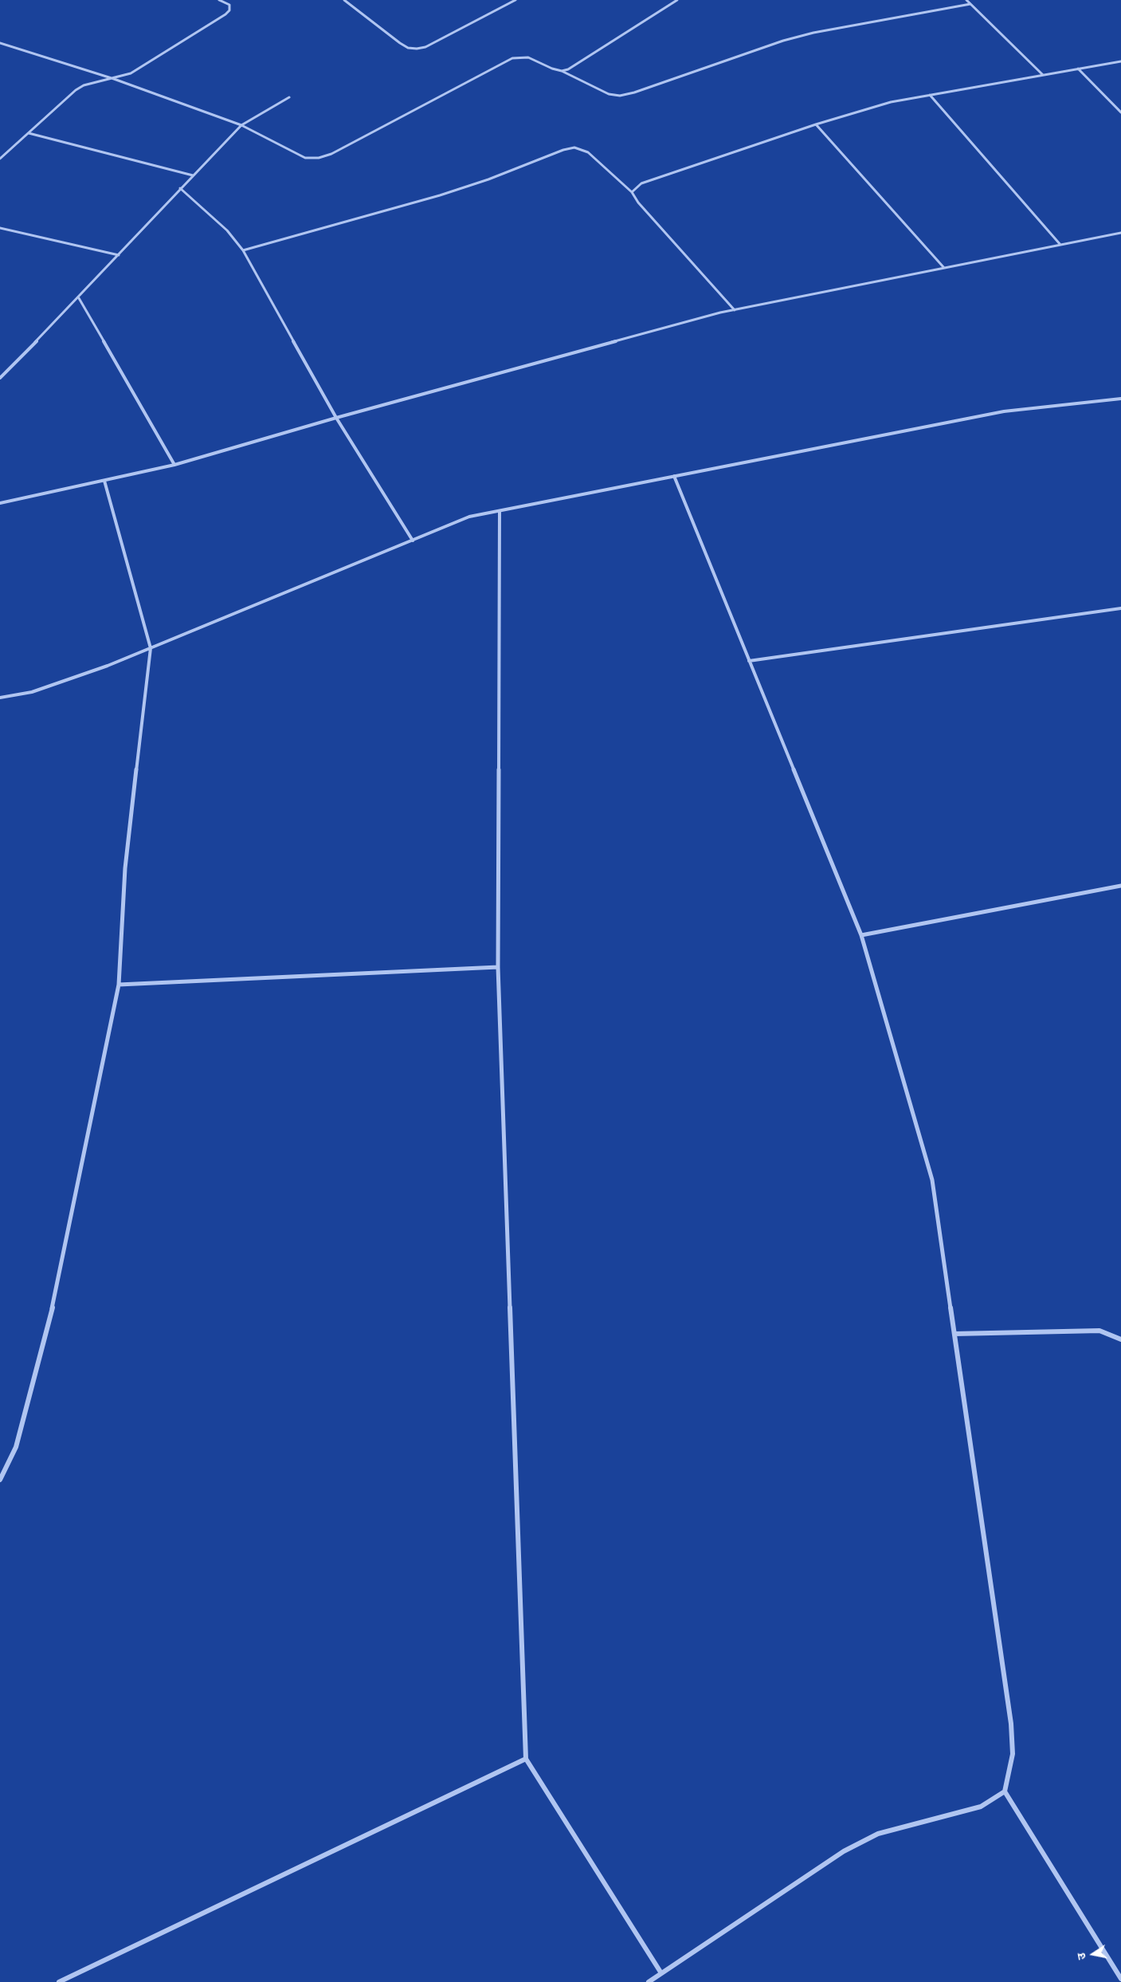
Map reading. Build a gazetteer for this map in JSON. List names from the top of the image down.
{
  "north": "left"
}
